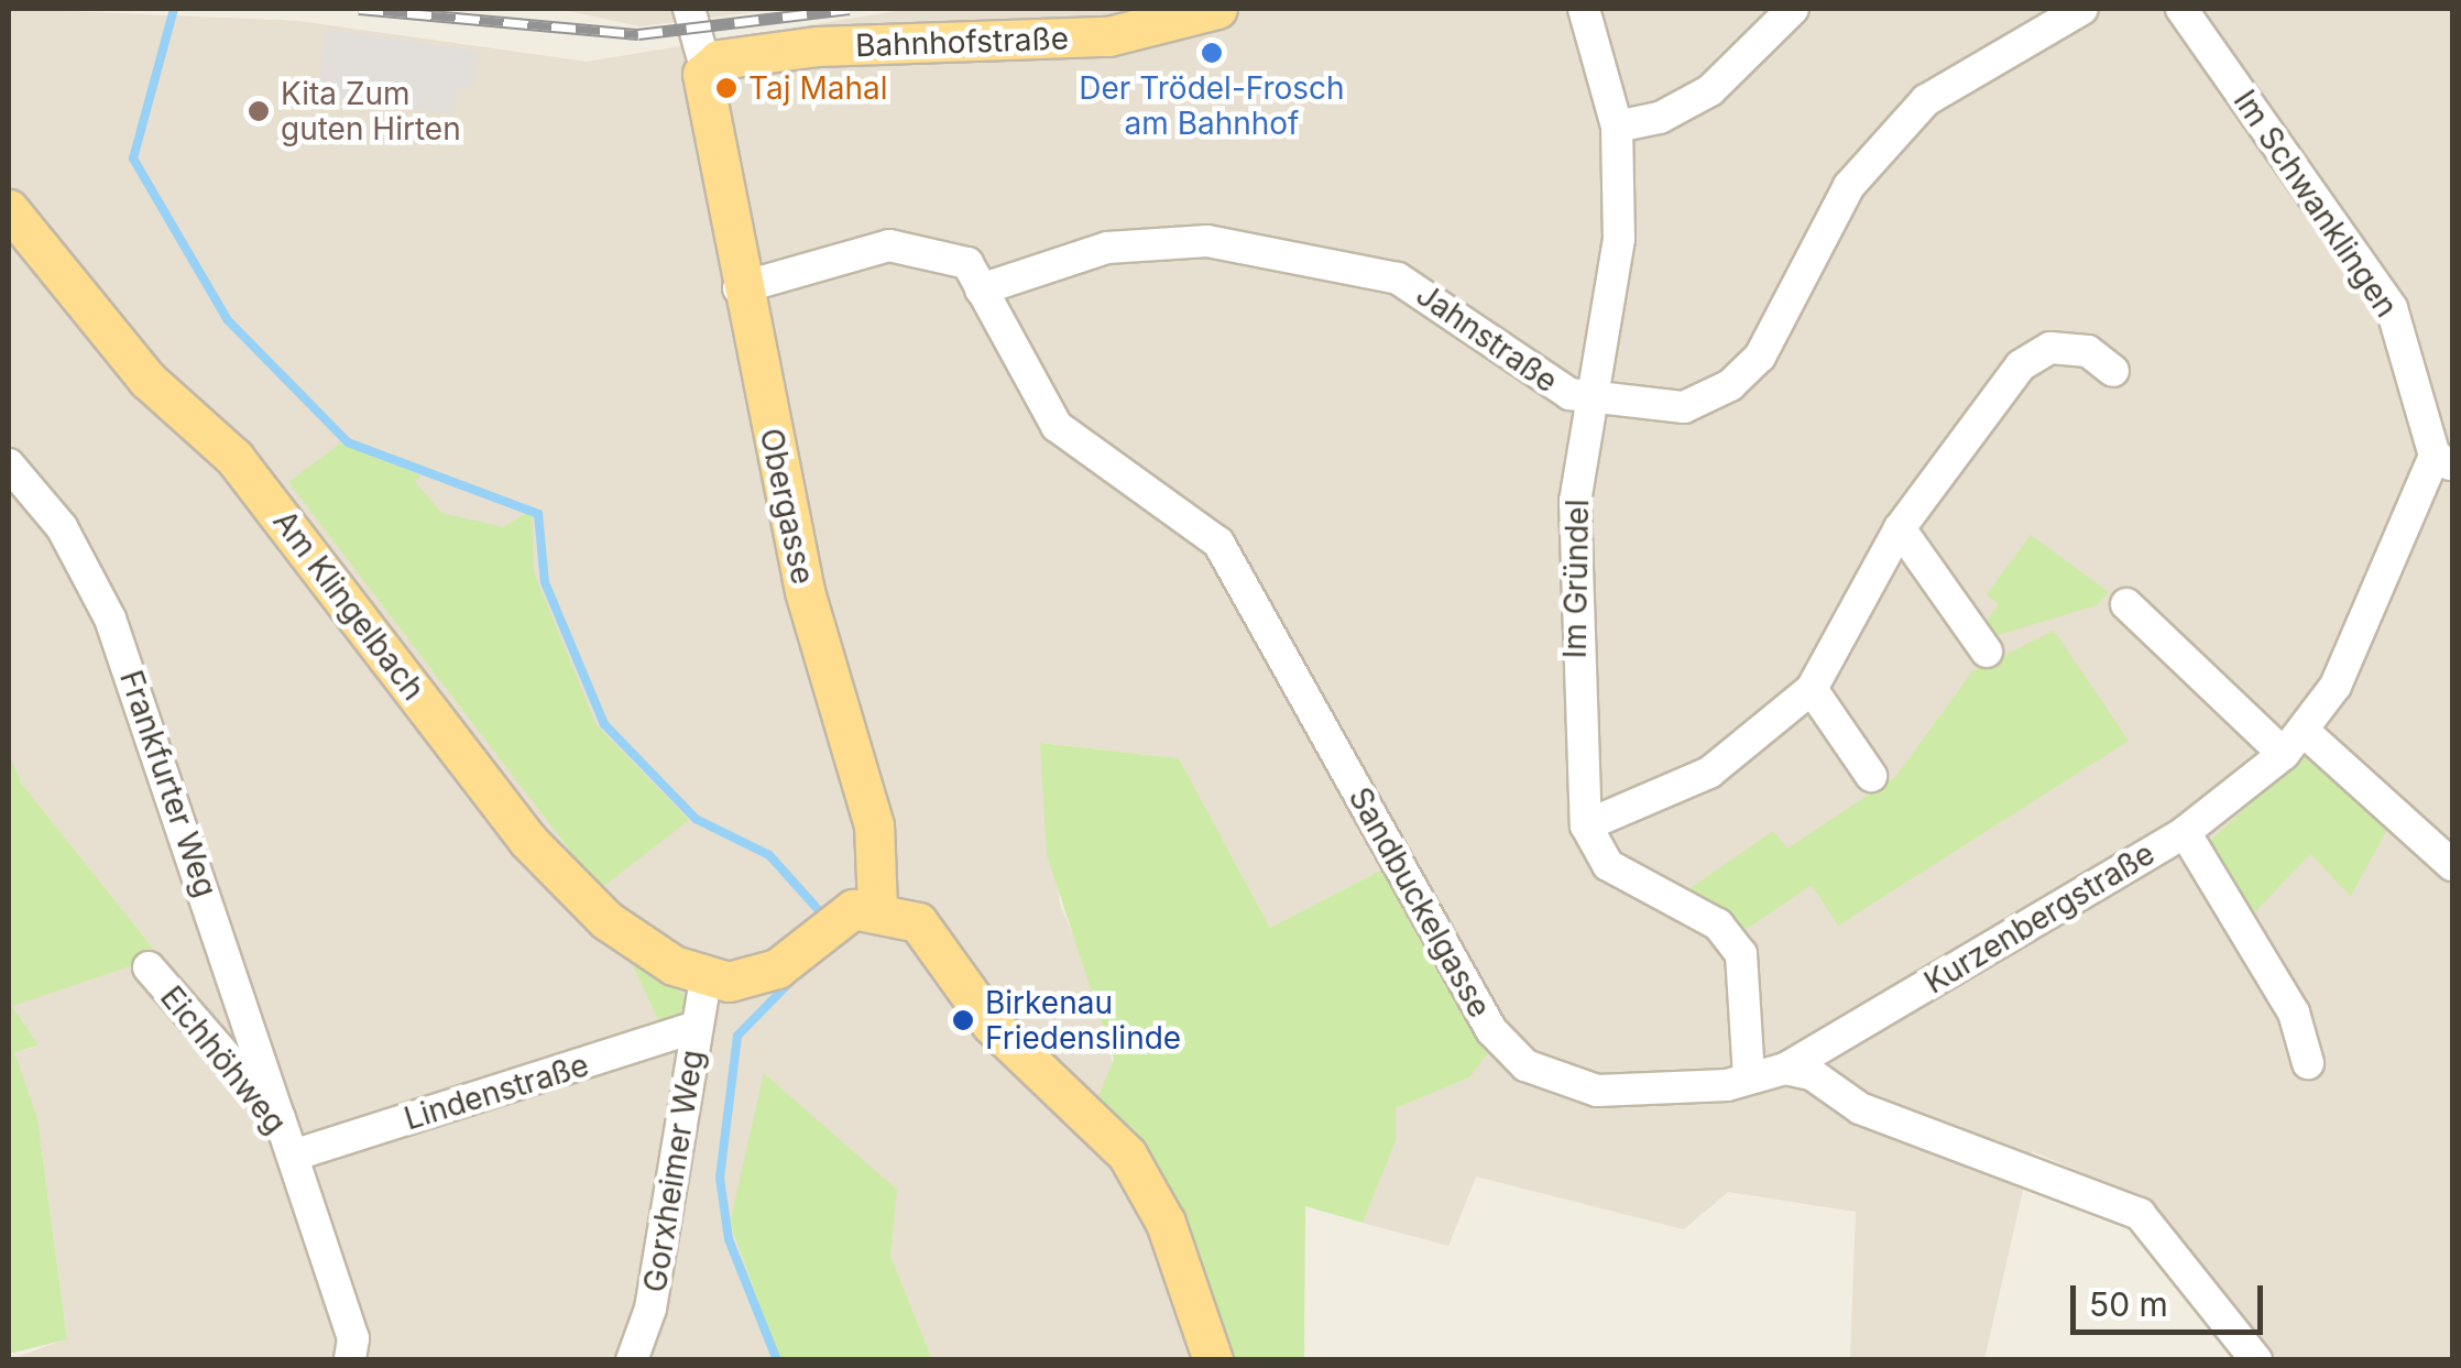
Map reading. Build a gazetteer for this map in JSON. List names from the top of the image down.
{
  "streets": {
    "main road": ["Bahnhofstraße", "Obergasse", "Am Klingelbach"],
    "street": [
      "Im Schwanklingen",
      "Jahnstraße",
      "Im Gründel",
      "Frankfurter Weg",
      "Sandbuckelgasse",
      "Kurzenbergstraße",
      "Eichhöhweg",
      "Lindenstraße",
      "Gorxheimer Weg"
    ]
  },
  "crossings": [
    ["Bahnhofstraße", "Obergasse"],
    ["Im Schwanklingen", "Kurzenbergstraße"],
    ["Jahnstraße", "Im Gründel"],
    ["Jahnstraße", "Sandbuckelgasse"],
    ["Obergasse", "Sandbuckelgasse"],
    ["Am Klingelbach", "Gorxheimer Weg"],
    ["Frankfurter Weg", "Eichhöhweg"],
    ["Sandbuckelgasse", "Kurzenbergstraße"],
    ["Eichhöhweg", "Lindenstraße"],
    ["Lindenstraße", "Gorxheimer Weg"]
  ],
  "places": [
    "Der Trödel-Frosch am Bahnhof",
    "Taj Mahal",
    "Kita Zum guten Hirten",
    "Birkenau Friedenslinde"
  ],
  "scale_bar": "50 m"
}
